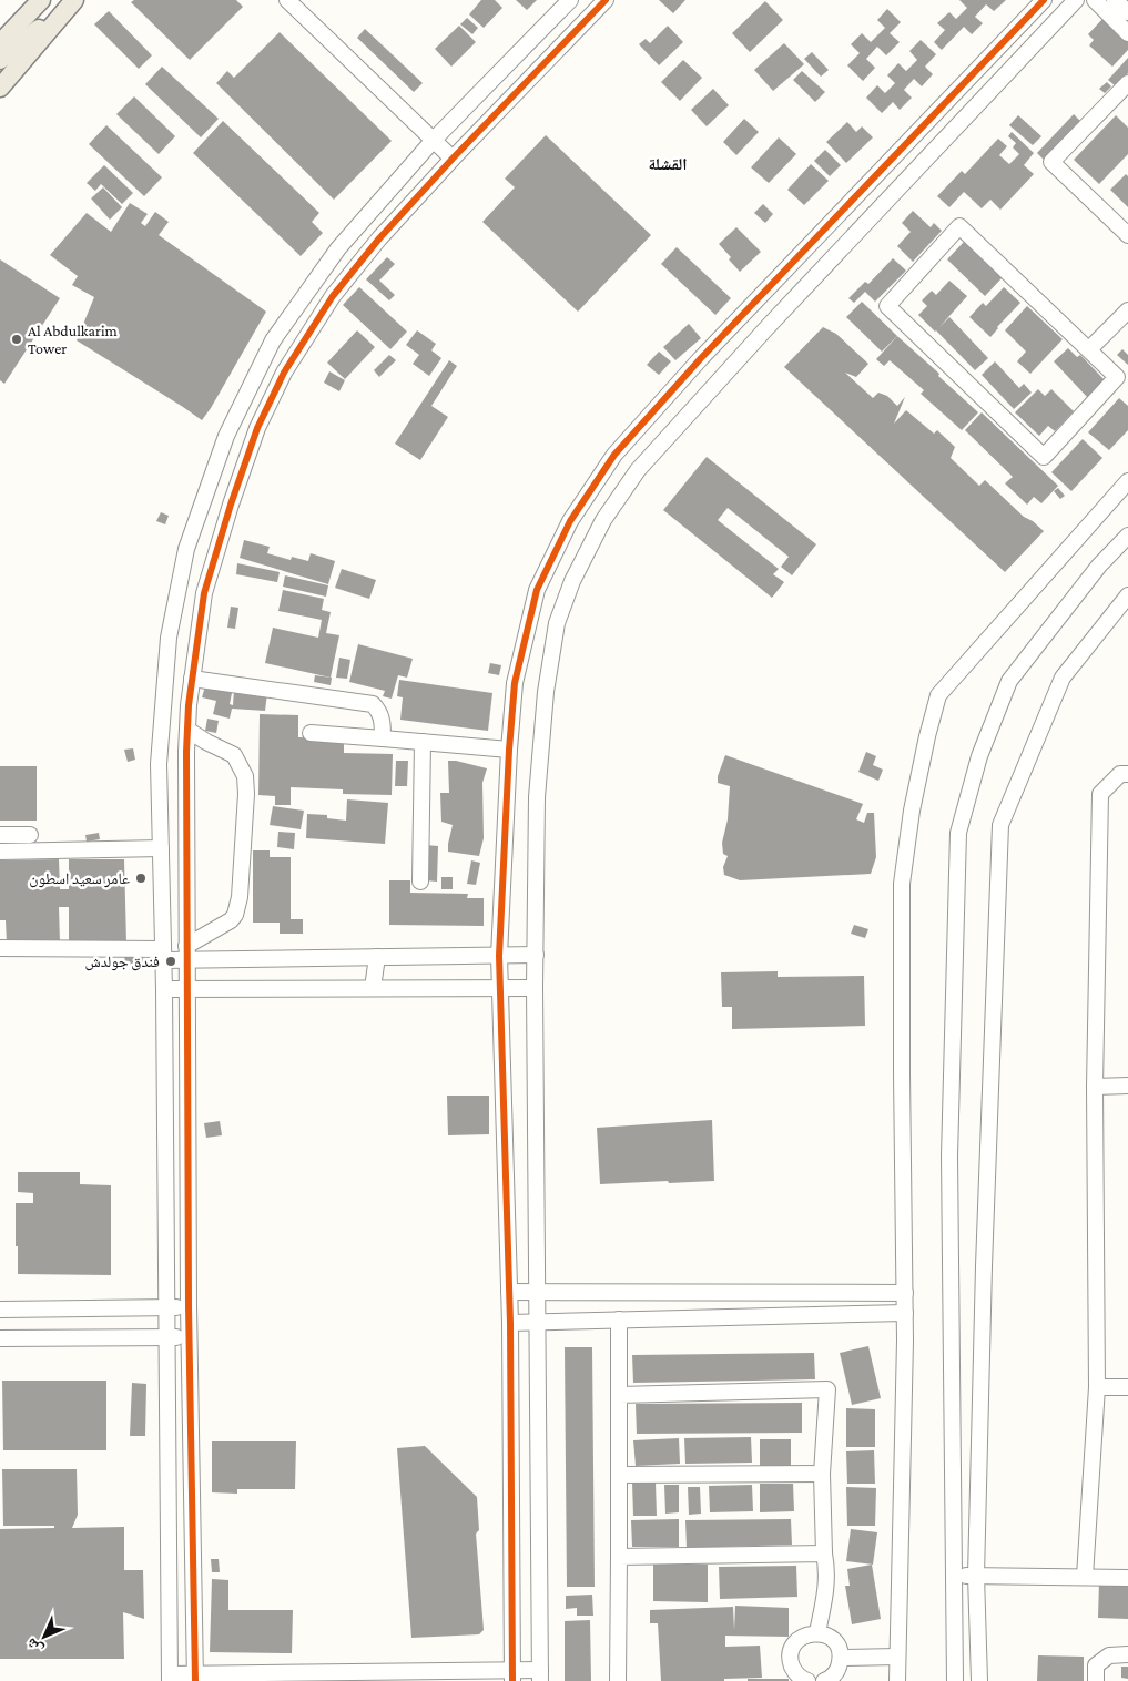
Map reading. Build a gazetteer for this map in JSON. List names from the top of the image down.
{
  "districts": ["القشلة"],
  "places": ["Al Abdulkarim Tower", "عامر سعيد اسطون", "فندق جولدش"],
  "north": "bottom left"
}
